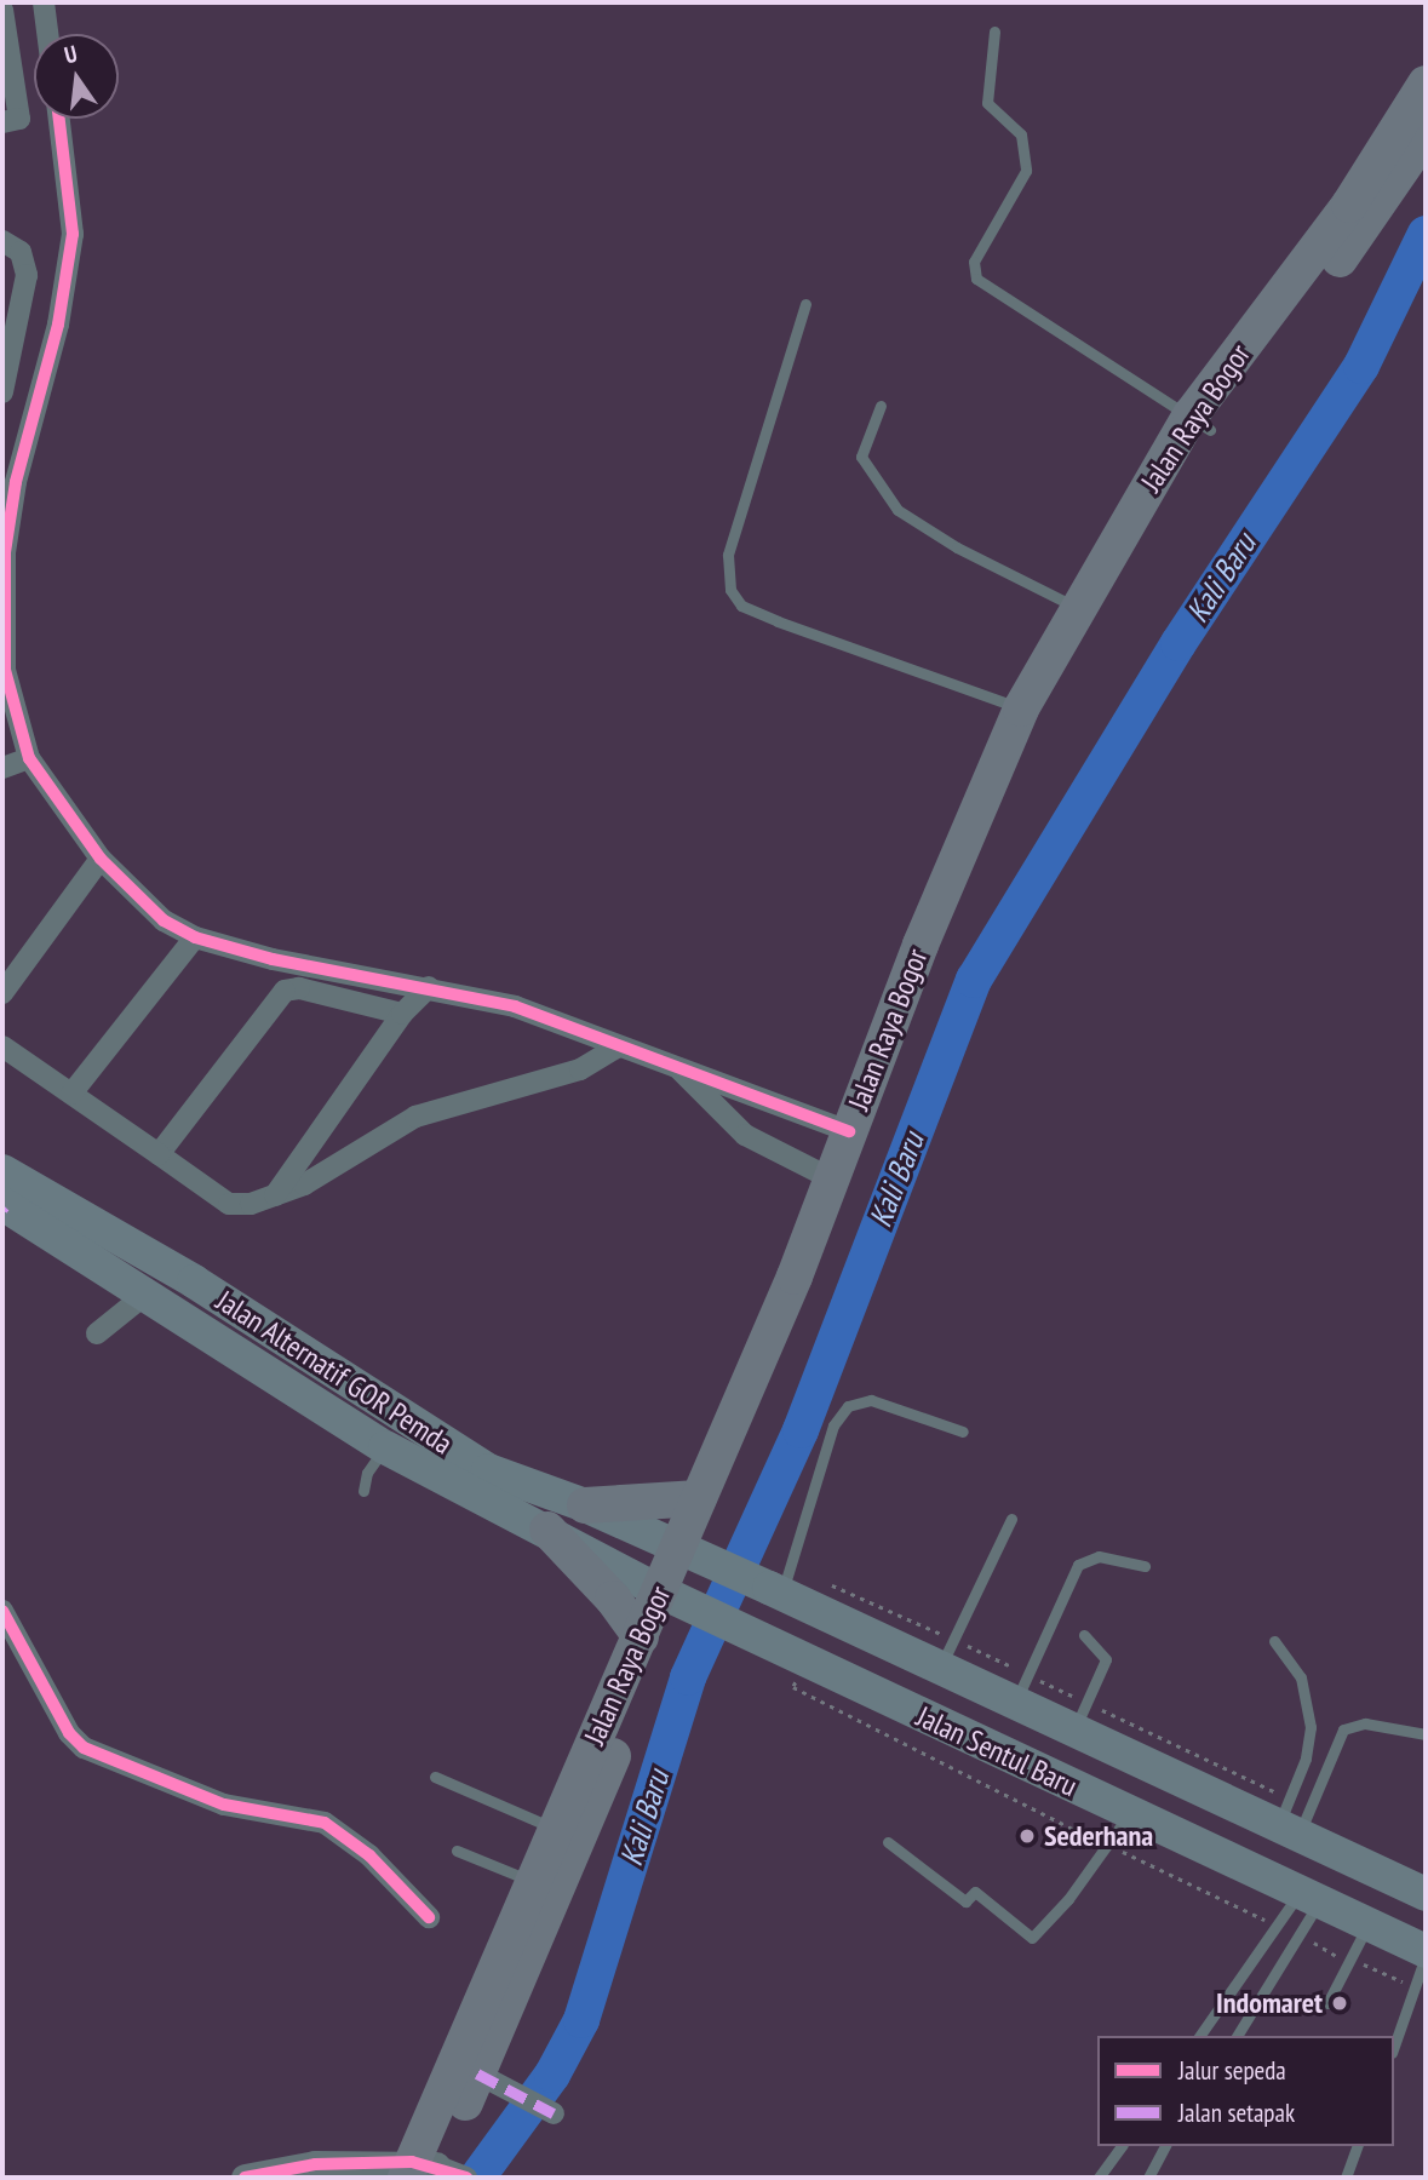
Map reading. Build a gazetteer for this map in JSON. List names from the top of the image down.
{
  "streets": {
    "highway": ["Jalan Raya Bogor"],
    "main road": ["Jalan Alternatif GOR Pemda", "Jalan Sentul Baru"]
  },
  "crossings": [
    ["Jalan Raya Bogor", "Jalan Alternatif GOR Pemda"],
    ["Jalan Raya Bogor", "Jalan Sentul Baru"],
    ["Jalan Alternatif GOR Pemda", "Jalan Sentul Baru"]
  ],
  "water": ["Kali Baru"],
  "places": ["Sederhana", "Indomaret"],
  "legend": ["Jalur sepeda", "Jalan setapak"],
  "north": "top"
}
